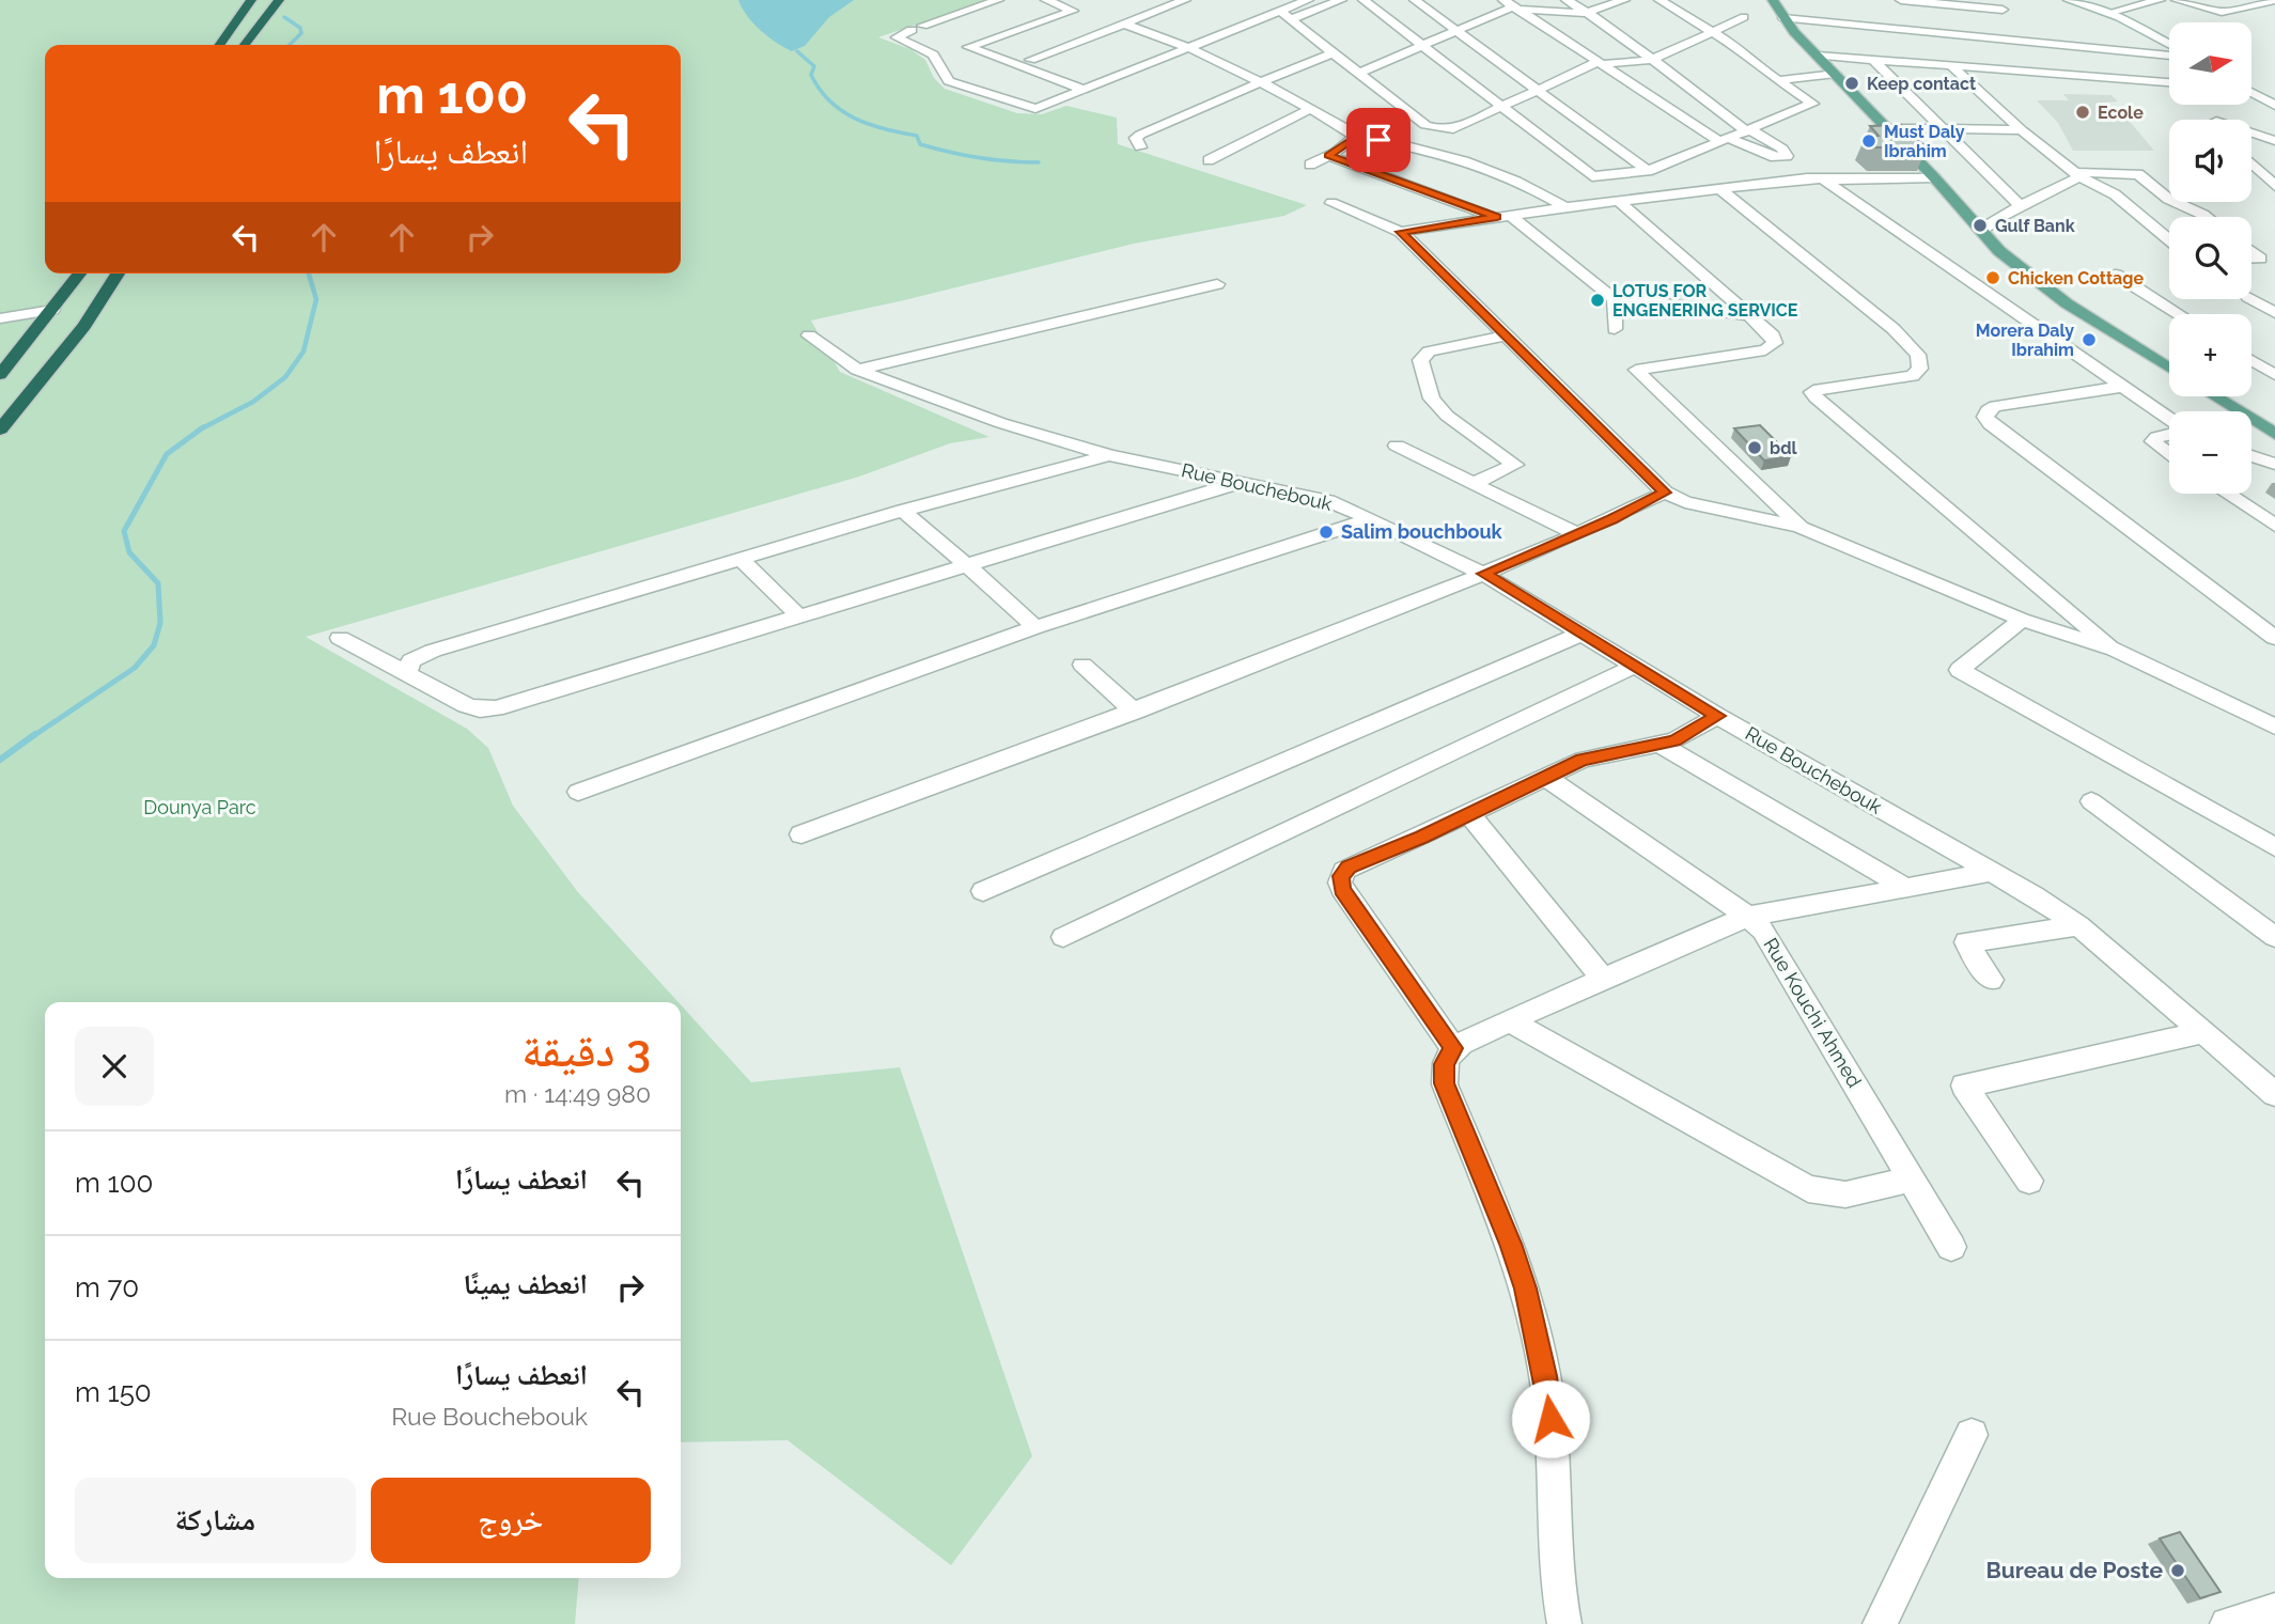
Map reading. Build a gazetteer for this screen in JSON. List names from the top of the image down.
{
  "streets": {
    "street": ["Rue Bouchebouk", "Rue Kouchi Ahmed"]
  },
  "parks": ["Dounya Parc"],
  "places": [
    "Keep contact",
    "Ecole",
    "Must Daly Ibrahim",
    "Gulf Bank",
    "Chicken Cottage",
    "LOTUS FOR ENGENERING SERVICE",
    "Morera Daly Ibrahim",
    "bdl",
    "Salim bouchbouk",
    "Bureau de Poste"
  ],
  "north": "right",
  "page": {
    "map_buttons": ["+", "−"],
    "turn": ["100 m", "انعطف يسارًا"],
    "heading": ["3 دقيقة", "980 m · 14:49"],
    "list": [
      {
        "name": "انعطف يسارًا",
        "value": "100 m"
      },
      {
        "name": "انعطف يمينًا",
        "value": "70 m"
      },
      {
        "name": "انعطف يسارًا",
        "note": "Rue Bouchebouk",
        "value": "150 m"
      }
    ],
    "buttons": ["خروج", "مشاركة"]
  }
}
